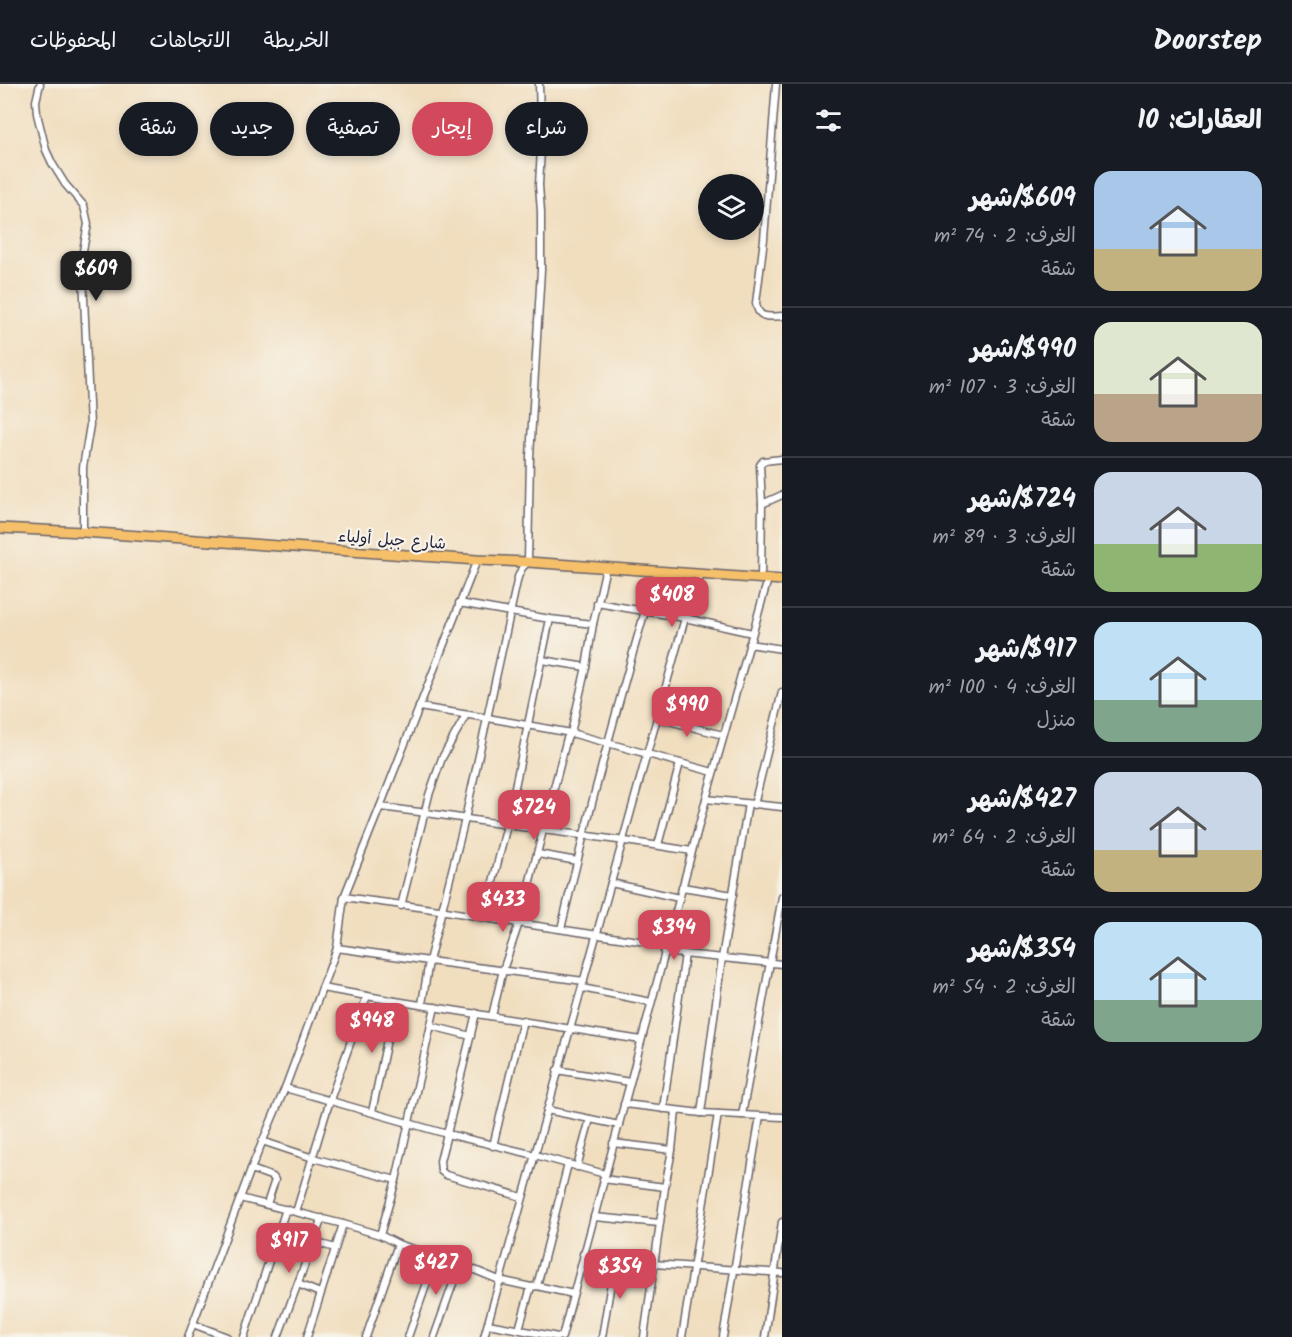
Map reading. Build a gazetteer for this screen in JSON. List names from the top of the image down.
{
  "streets": {
    "highway": ["شارع جبل أولياء"]
  },
  "page": {
    "header": "Doorstep",
    "nav": ["الخريطة", "الاتجاهات", "المحفوظات"],
    "heading": "العقارات: 10",
    "chip": [
      "شراء",
      "إيجار",
      "تصفية",
      "جديد",
      "شقة"
    ],
    "list": [
      {
        "name": "$609/شهر",
        "note": "الغرف: 2 · 74 m² · شقة"
      },
      {
        "name": "$990/شهر",
        "note": "الغرف: 3 · 107 m² · شقة"
      },
      {
        "name": "$724/شهر",
        "note": "الغرف: 3 · 89 m² · شقة"
      },
      {
        "name": "$917/شهر",
        "note": "الغرف: 4 · 100 m² · منزل"
      },
      {
        "name": "$427/شهر",
        "note": "الغرف: 2 · 64 m² · شقة"
      },
      {
        "name": "$354/شهر",
        "note": "الغرف: 2 · 54 m² · شقة"
      }
    ],
    "price": [
      "$609",
      "$408",
      "$990",
      "$724",
      "$433",
      "$394",
      "$948",
      "$917",
      "$427",
      "$354"
    ]
  }
}
